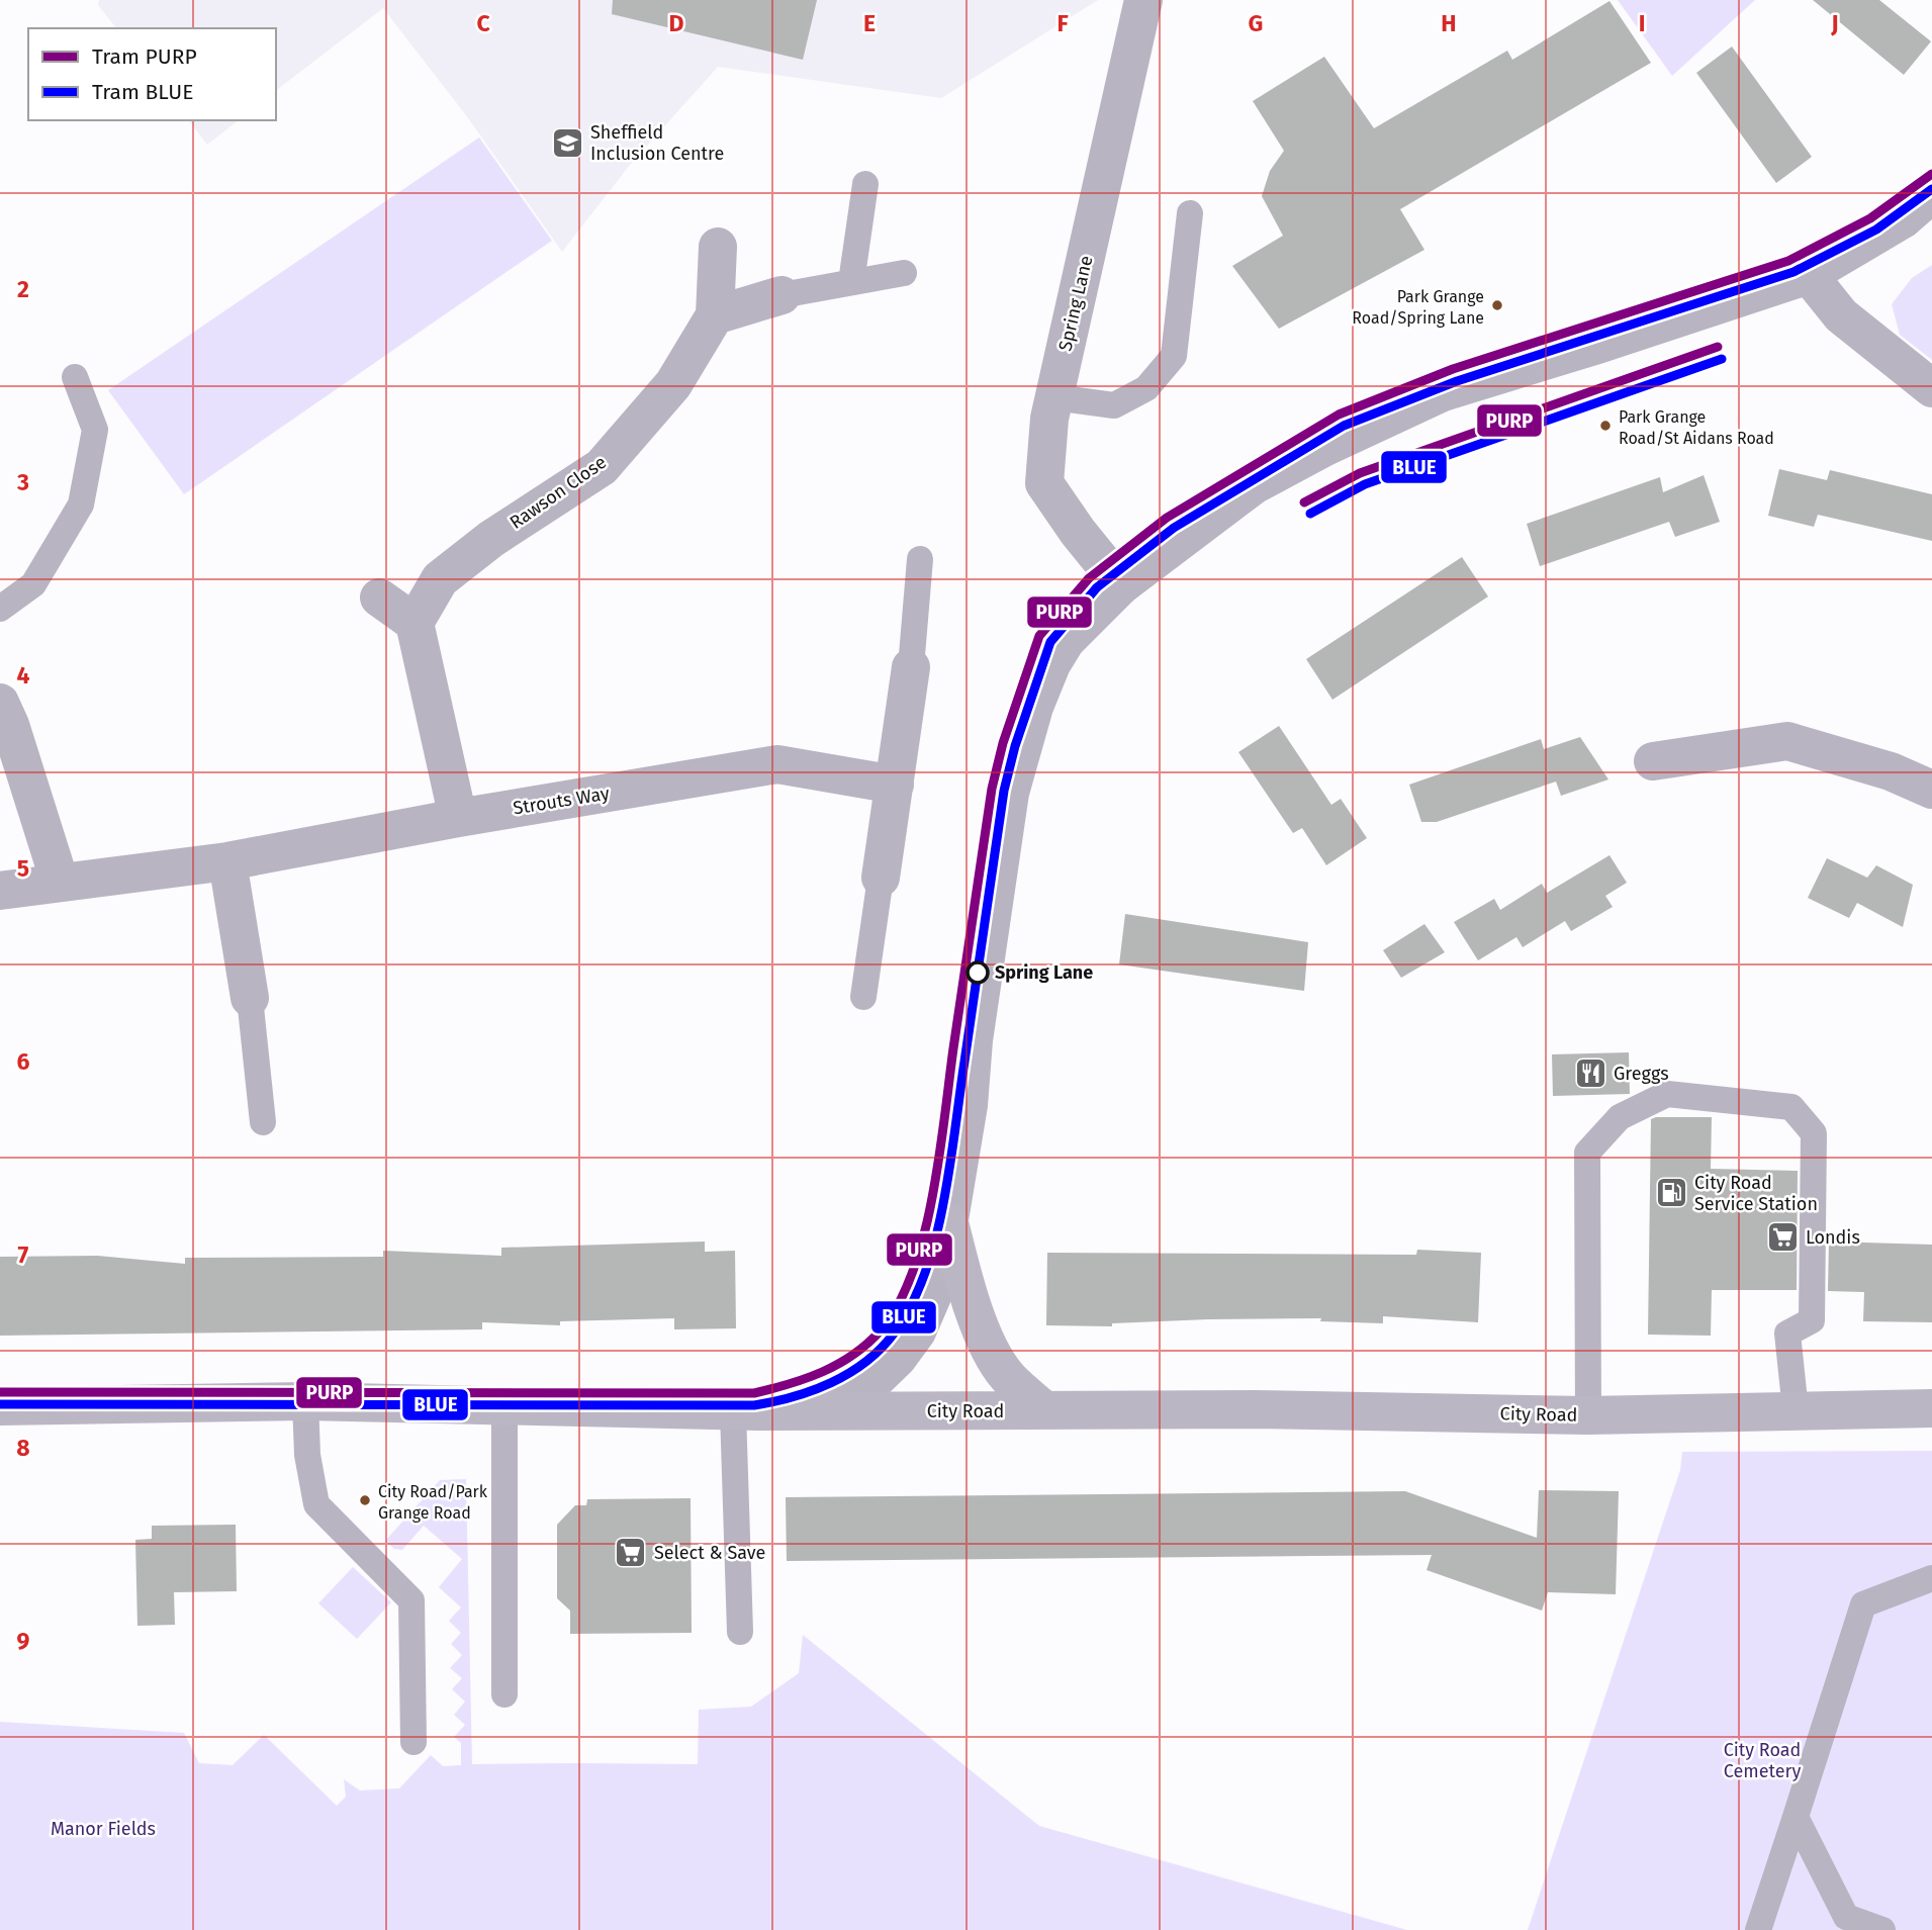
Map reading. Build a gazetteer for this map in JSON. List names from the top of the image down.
{
  "streets": {
    "main road": ["City Road"],
    "street": ["Spring Lane", "Rawson Close", "Strouts Way"]
  },
  "parks": ["City Road Cemetery", "Manor Fields"],
  "places": {
    "school or university": ["Sheffield Inclusion Centre"],
    "other": [
      "Park Grange Road/Spring Lane",
      "Park Grange Road/St Aidans Road",
      "Spring Lane",
      "City Road/Park Grange Road"
    ],
    "restaurant": ["Greggs"],
    "fuel station": ["City Road Service Station"],
    "supermarket": ["Londis", "Select & Save"]
  },
  "lines": ["tram line PURP", "tram line BLUE"],
  "legend": ["Tram PURP", "Tram BLUE"],
  "grid": {
    "columns": [
      "C",
      "D",
      "E",
      "F",
      "G",
      "H",
      "I",
      "J"
    ],
    "rows": [
      "2",
      "3",
      "4",
      "5",
      "6",
      "7",
      "8",
      "9"
    ]
  }
}
